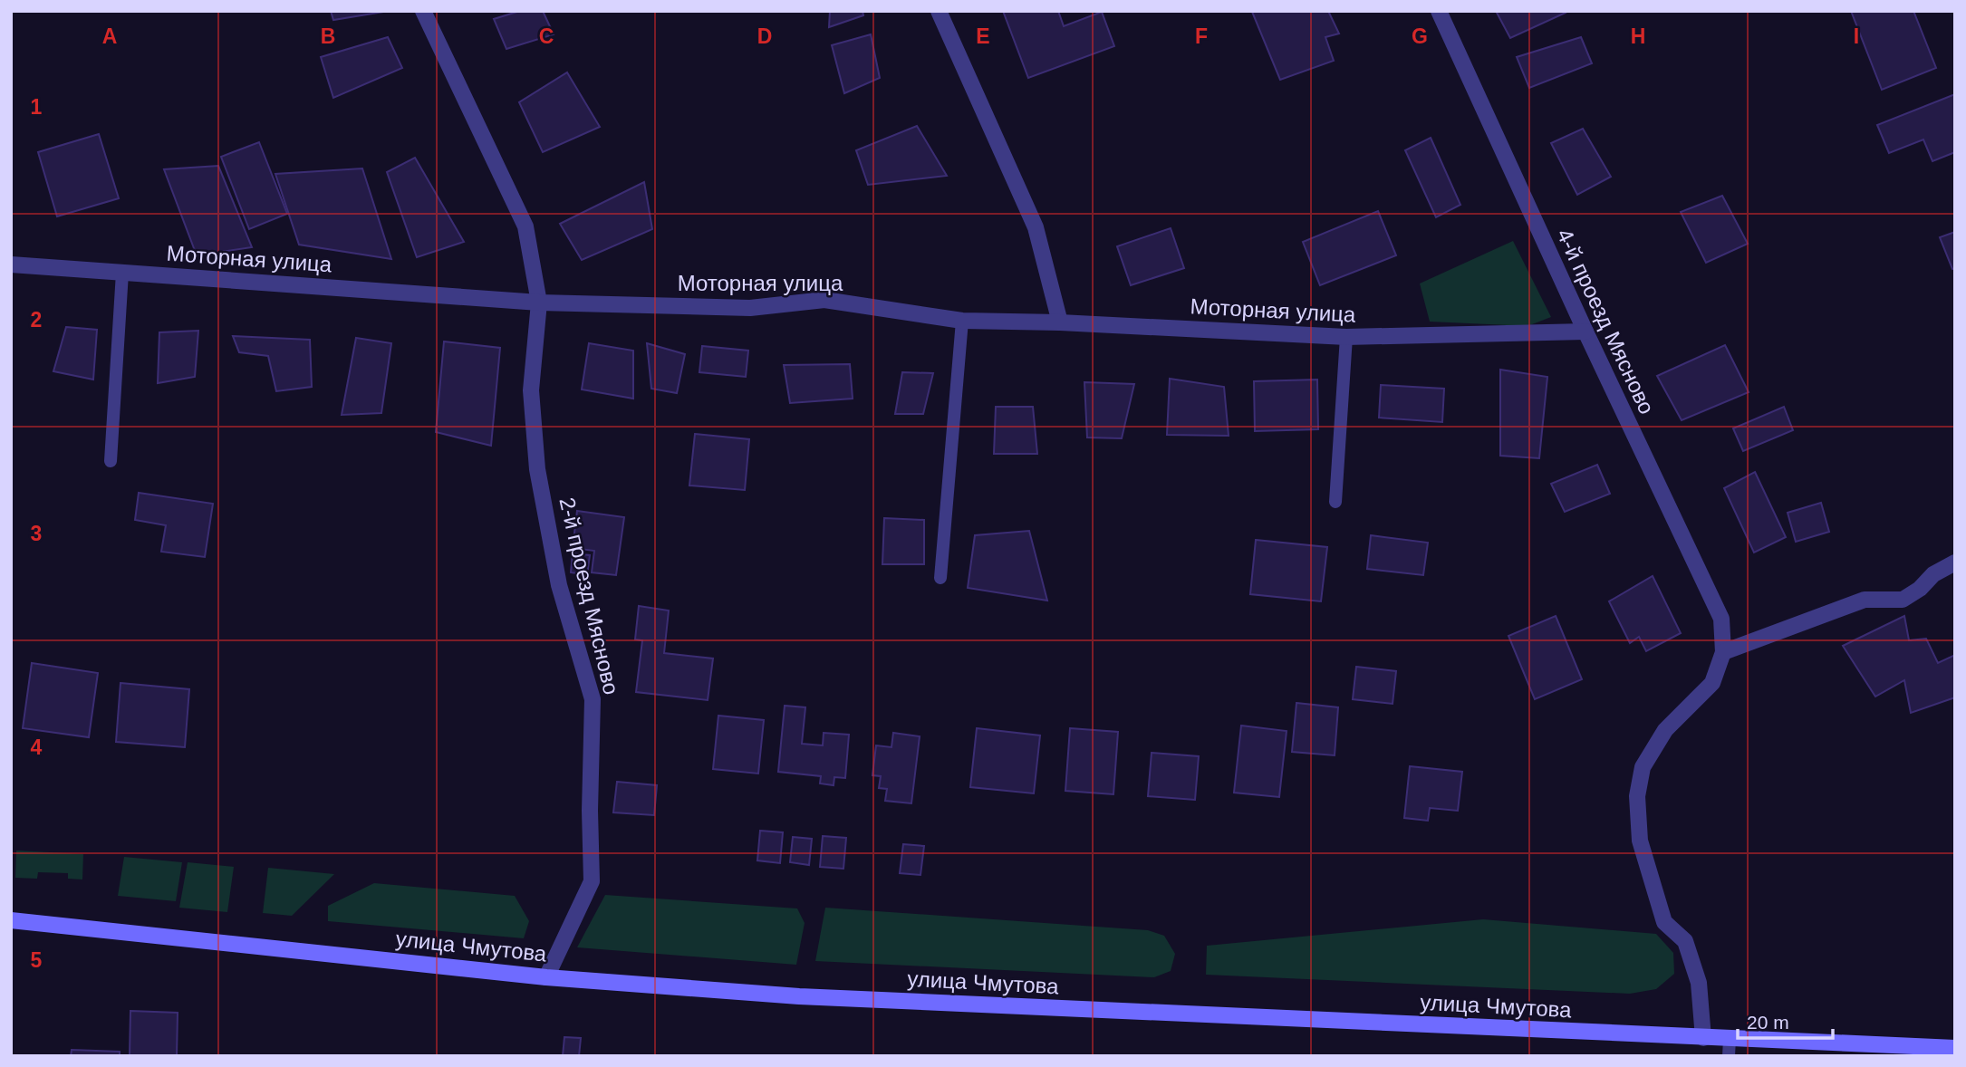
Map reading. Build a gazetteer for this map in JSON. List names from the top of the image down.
{
  "streets": {
    "main road": ["улица Чмутова"],
    "street": ["Моторная улица", "4-й проезд Мясново", "2-й проезд Мясново"]
  },
  "crossings": [
    ["Моторная улица", "4-й проезд Мясново"],
    ["Моторная улица", "2-й проезд Мясново"],
    ["2-й проезд Мясново", "улица Чмутова"]
  ],
  "scale_bar": "20 m",
  "grid": {
    "columns": [
      "A",
      "B",
      "C",
      "D",
      "E",
      "F",
      "G",
      "H",
      "I"
    ],
    "rows": [
      "1",
      "2",
      "3",
      "4",
      "5"
    ]
  }
}
